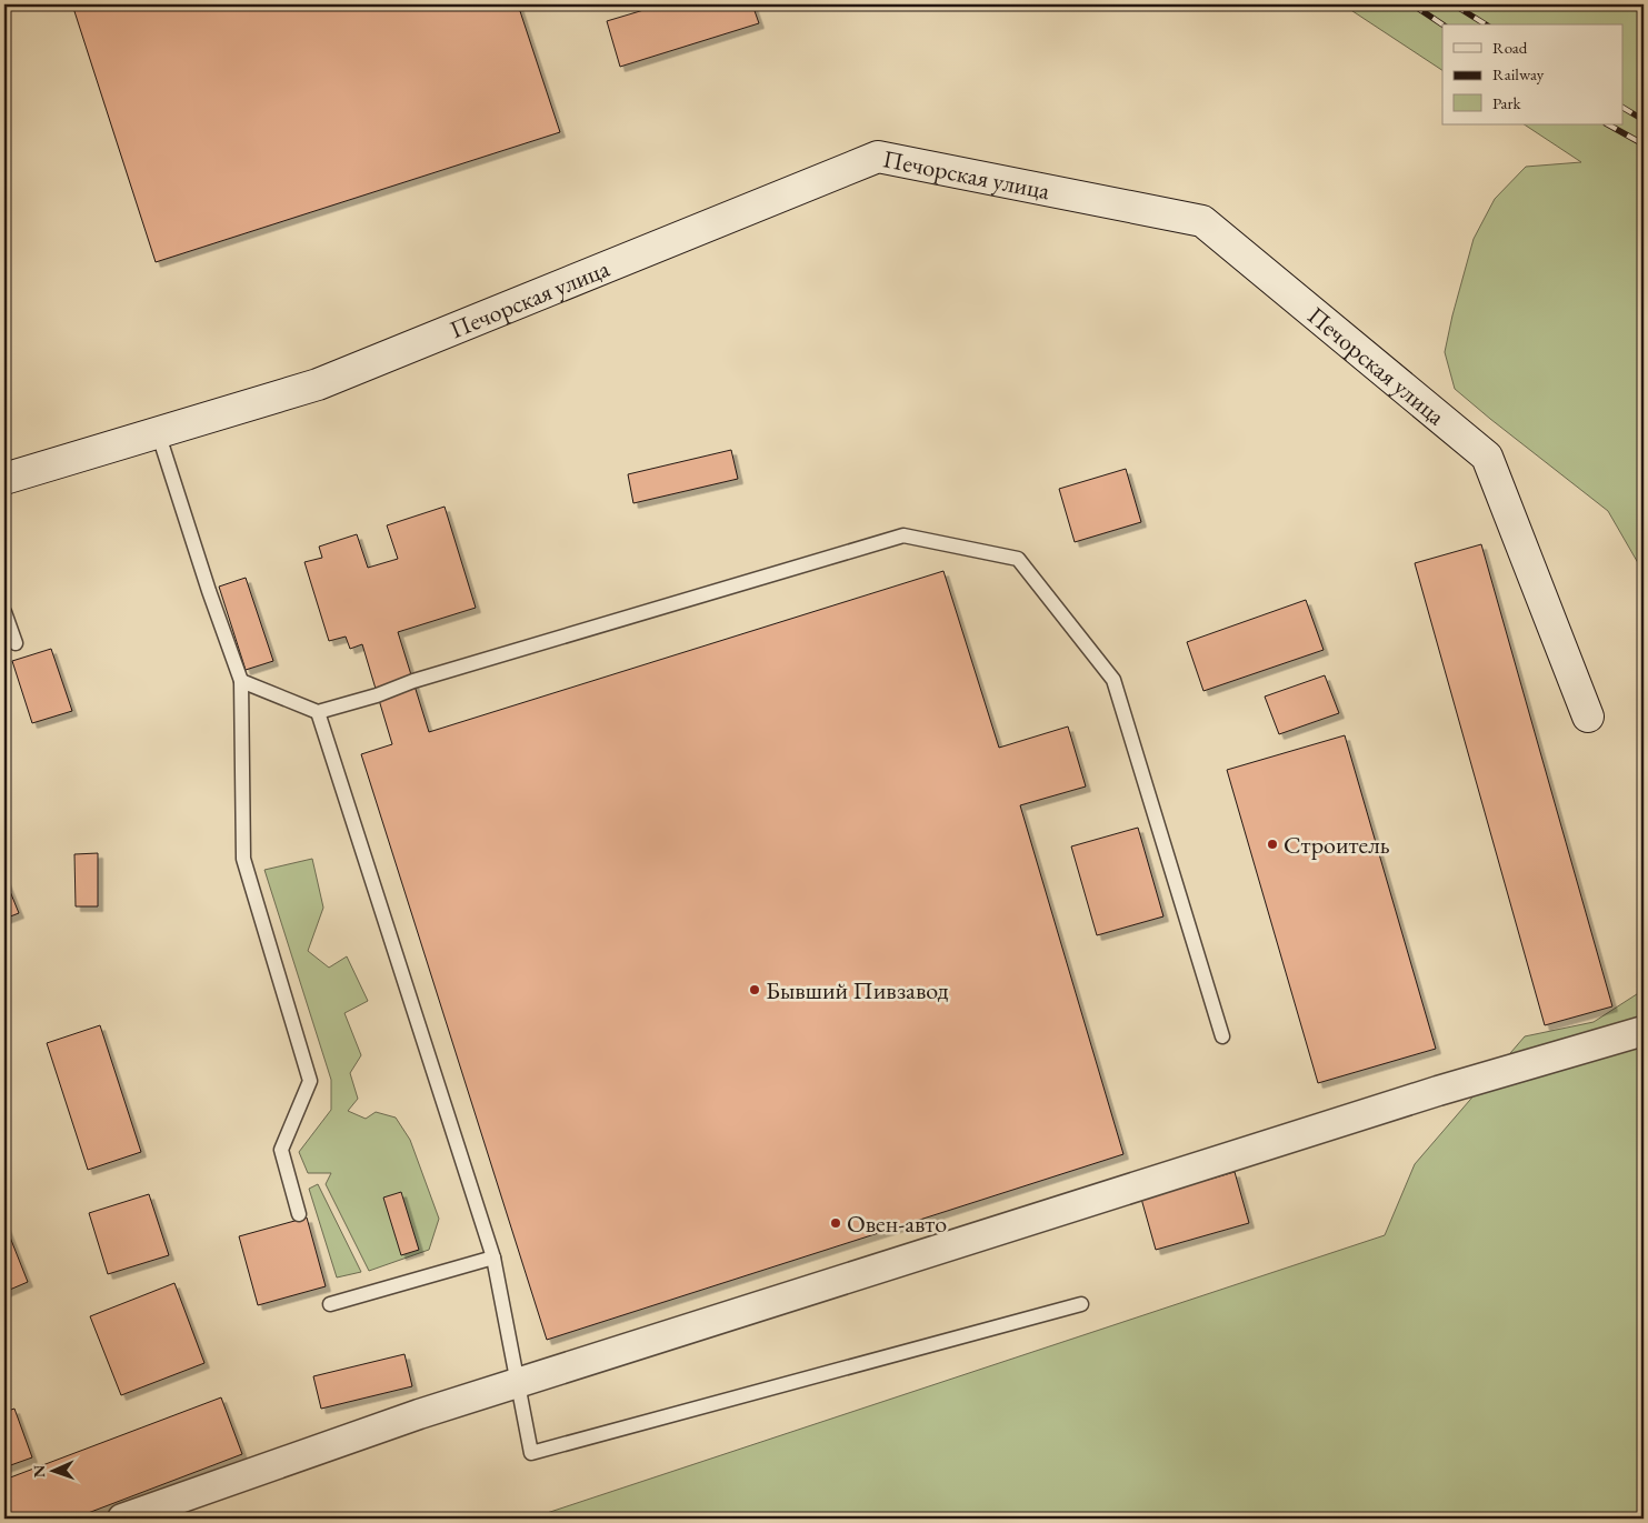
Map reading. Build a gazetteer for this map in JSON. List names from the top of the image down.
{
  "streets": {
    "street": ["Печорская улица"]
  },
  "places": ["Строитель", "Бывший Пивзавод", "Овен-авто"],
  "legend": ["Road", "Railway", "Park"],
  "north": "left"
}
